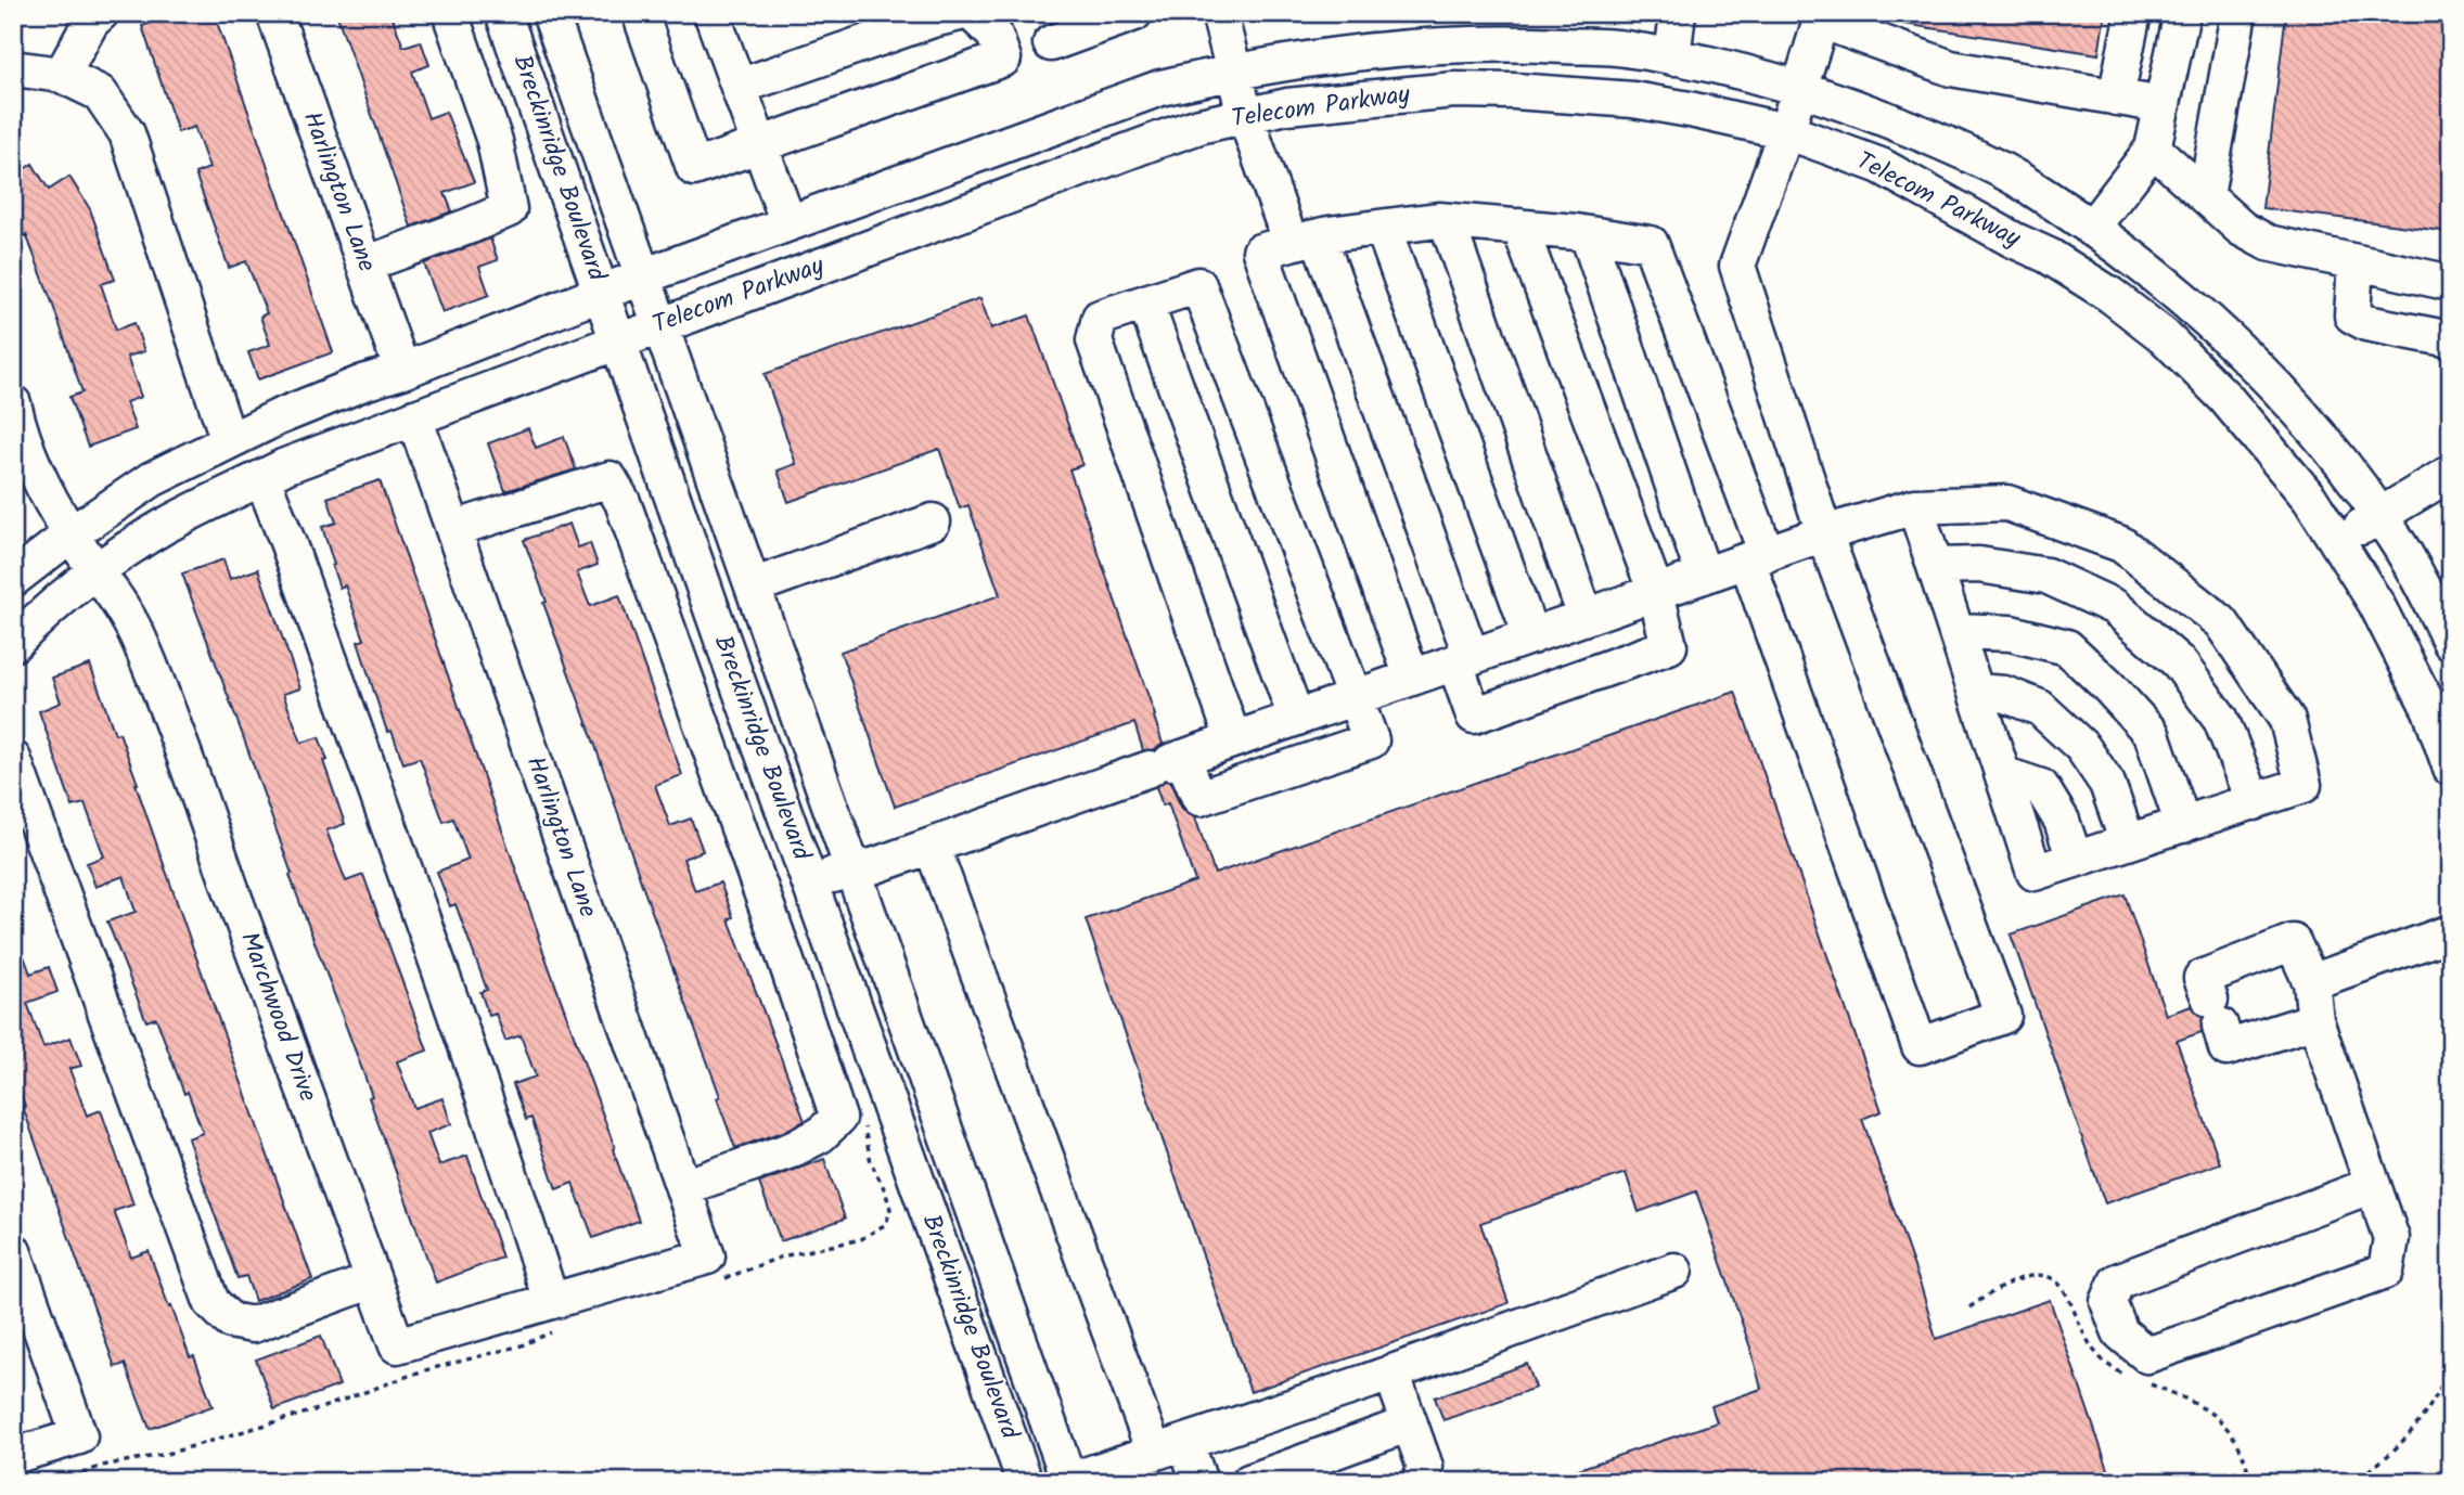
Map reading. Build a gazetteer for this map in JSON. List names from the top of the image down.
{
  "streets": {
    "street": [
      "Telecom Parkway",
      "Breckinridge Boulevard",
      "Harlington Lane",
      "Marchwood Drive"
    ]
  },
  "crossings": [
    ["Telecom Parkway", "Breckinridge Boulevard"],
    ["Telecom Parkway", "Harlington Lane"],
    ["Telecom Parkway", "Marchwood Drive"],
    ["Harlington Lane", "Marchwood Drive"]
  ]
}
